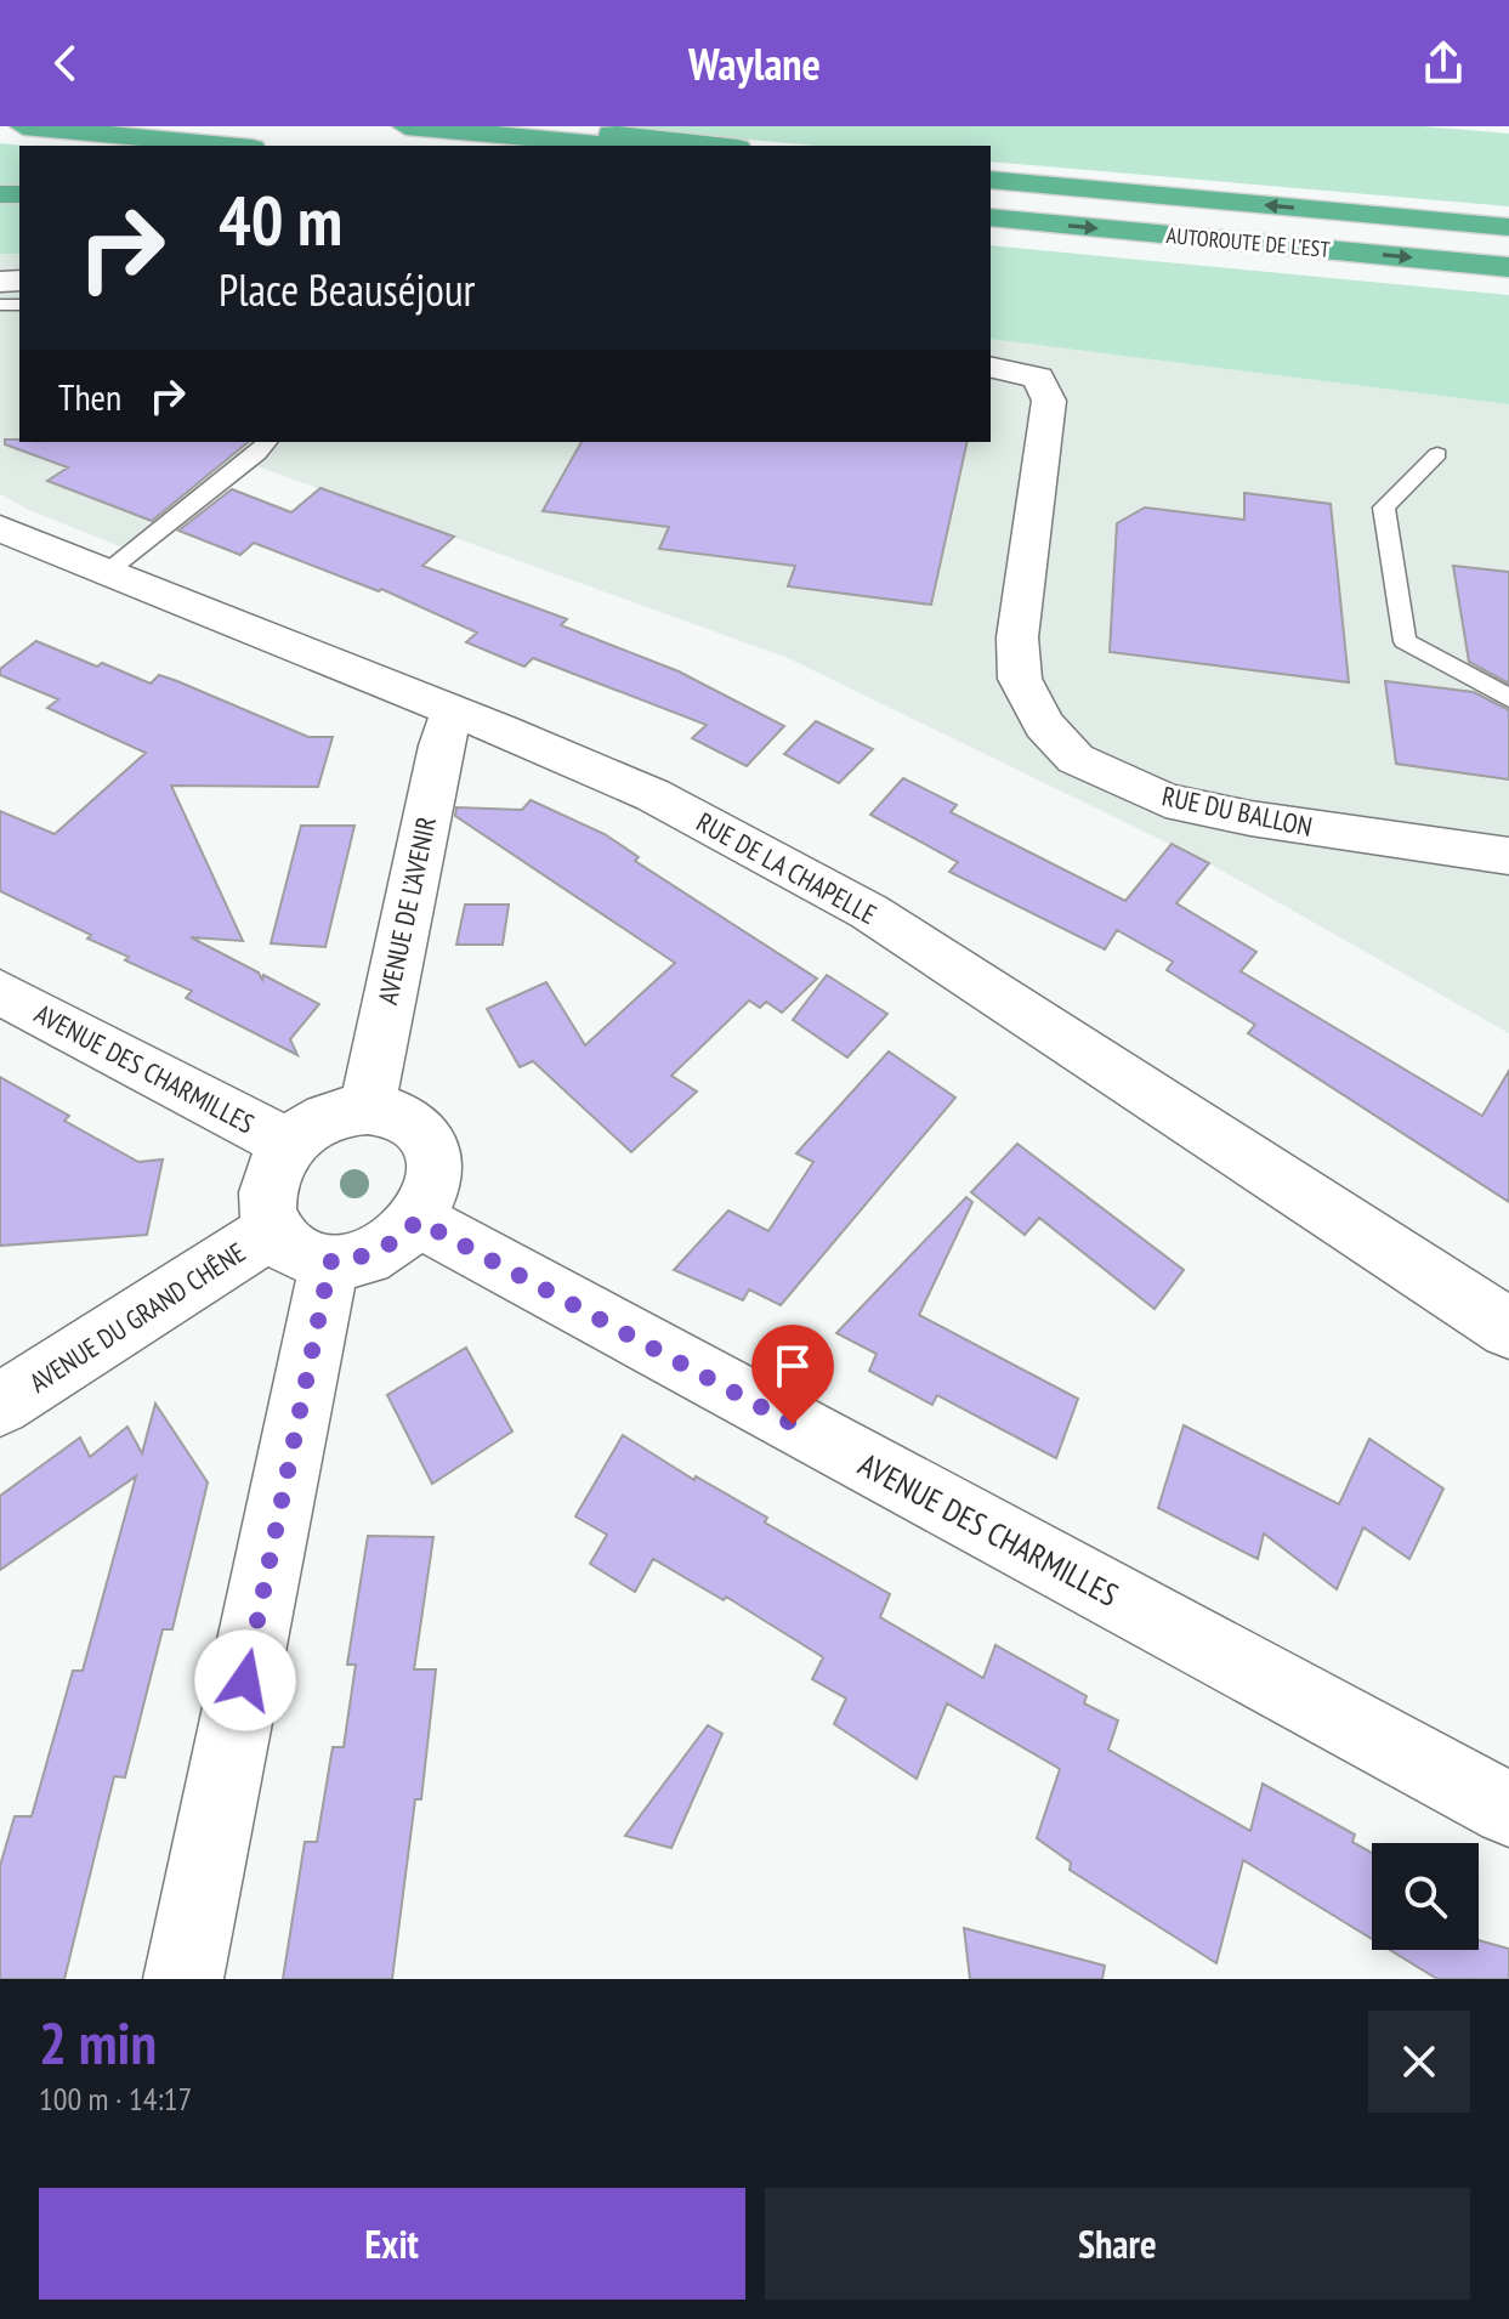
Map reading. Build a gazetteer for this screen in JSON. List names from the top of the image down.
{
  "streets": {
    "highway": ["AUTOROUTE DE L’EST"],
    "street": [
      "RUE DU BALLON",
      "RUE DE LA CHAPELLE",
      "AVENUE DE L’AVENIR",
      "AVENUE DES CHARMILLES",
      "AVENUE DU GRAND CHÊNE"
    ]
  },
  "crossings": [
    ["RUE DE LA CHAPELLE", "AVENUE DE L’AVENIR"],
    ["AVENUE DE L’AVENIR", "AVENUE DES CHARMILLES"],
    ["AVENUE DE L’AVENIR", "AVENUE DU GRAND CHÊNE"],
    ["AVENUE DES CHARMILLES", "AVENUE DU GRAND CHÊNE"]
  ],
  "page": {
    "header": "Waylane",
    "turn": ["40 m", "Place Beauséjour"],
    "then": "Then",
    "heading": ["2 min", "100 m · 14:17"],
    "buttons": ["Exit", "Share"]
  }
}
